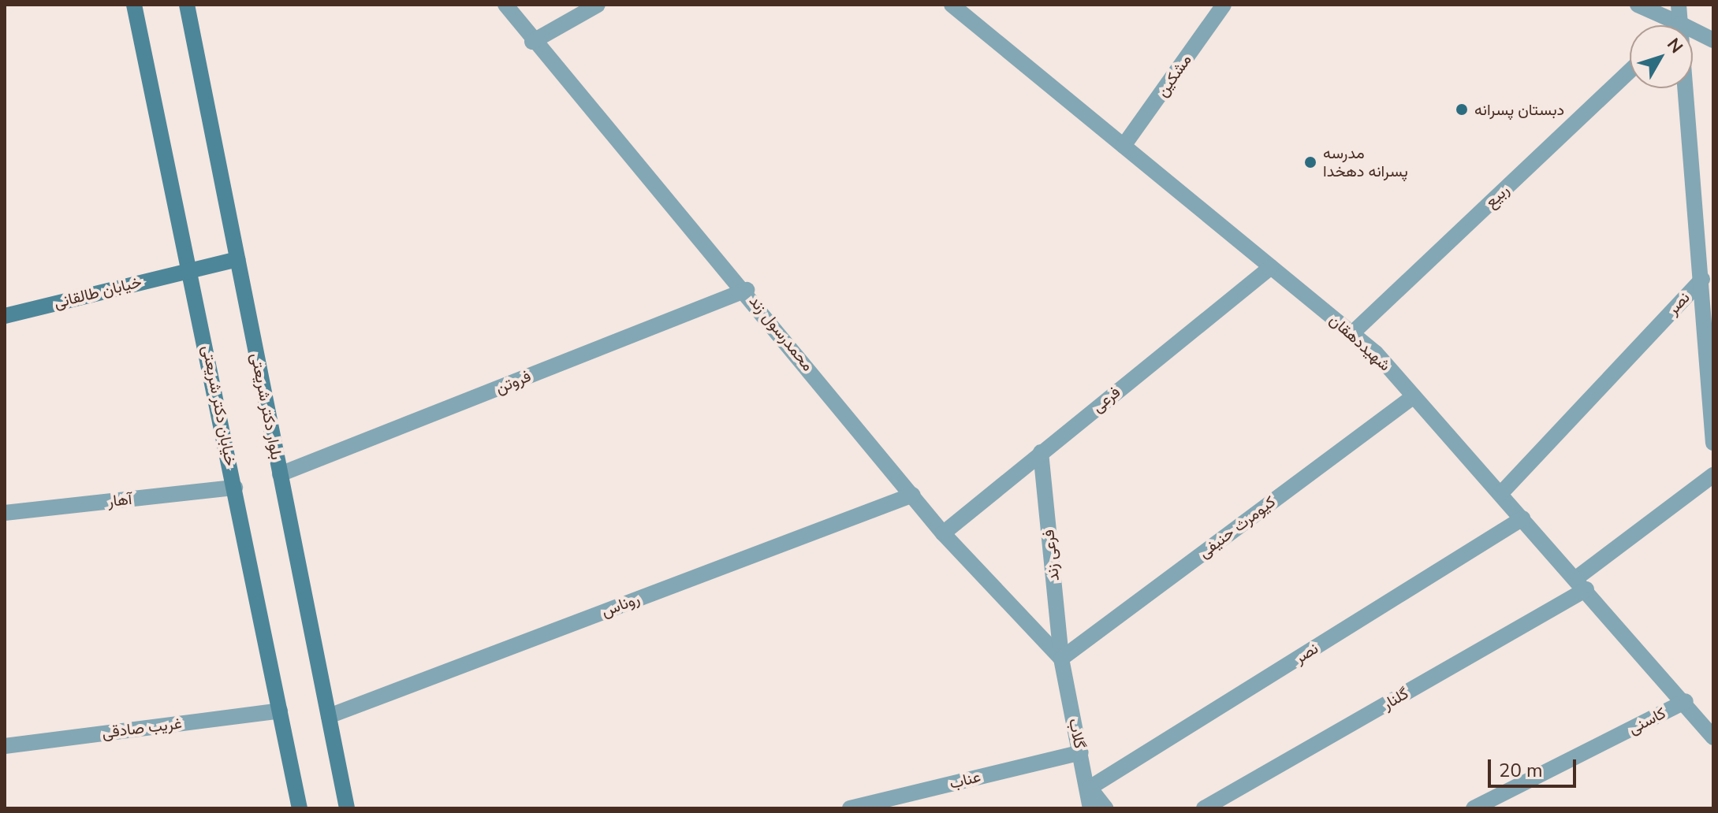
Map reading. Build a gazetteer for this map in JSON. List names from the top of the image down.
{
  "streets": {
    "main road": ["خیابان طالقانی", "خیابان دکتر شریعتی", "بلوار دکتر شریعتی"],
    "street": [
      "مشکین",
      "ربیع",
      "نصر",
      "محمدرسول زند",
      "شهیددهقان",
      "فروتن",
      "فرعی",
      "آهار",
      "کیومرث حنیفی",
      "فرعی زند",
      "روناس",
      "گلنار",
      "کاسنی",
      "غریب صادقی",
      "گلاب",
      "عناب"
    ]
  },
  "crossings": [
    ["مشکین", "شهیددهقان"],
    ["ربیع", "شهیددهقان"],
    ["خیابان طالقانی", "خیابان دکتر شریعتی"],
    ["خیابان طالقانی", "بلوار دکتر شریعتی"],
    ["نصر", "شهیددهقان"],
    ["نصر", "گلاب"],
    ["محمدرسول زند", "فروتن"],
    ["محمدرسول زند", "فرعی"],
    ["محمدرسول زند", "کیومرث حنیفی"],
    ["محمدرسول زند", "فرعی زند"],
    ["محمدرسول زند", "روناس"],
    ["محمدرسول زند", "گلاب"],
    ["شهیددهقان", "فرعی"],
    ["شهیددهقان", "کیومرث حنیفی"],
    ["شهیددهقان", "گلنار"],
    ["شهیددهقان", "کاسنی"],
    ["فروتن", "بلوار دکتر شریعتی"],
    ["فرعی", "فرعی زند"],
    ["خیابان دکتر شریعتی", "آهار"],
    ["خیابان دکتر شریعتی", "غریب صادقی"],
    ["بلوار دکتر شریعتی", "روناس"],
    ["کیومرث حنیفی", "فرعی زند"],
    ["کیومرث حنیفی", "گلاب"],
    ["فرعی زند", "گلاب"],
    ["گلاب", "عناب"]
  ],
  "places": ["دبستان پسرانه", "مدرسه پسرانه دهخدا"],
  "scale_bar": "20 m",
  "north": "top right"
}
